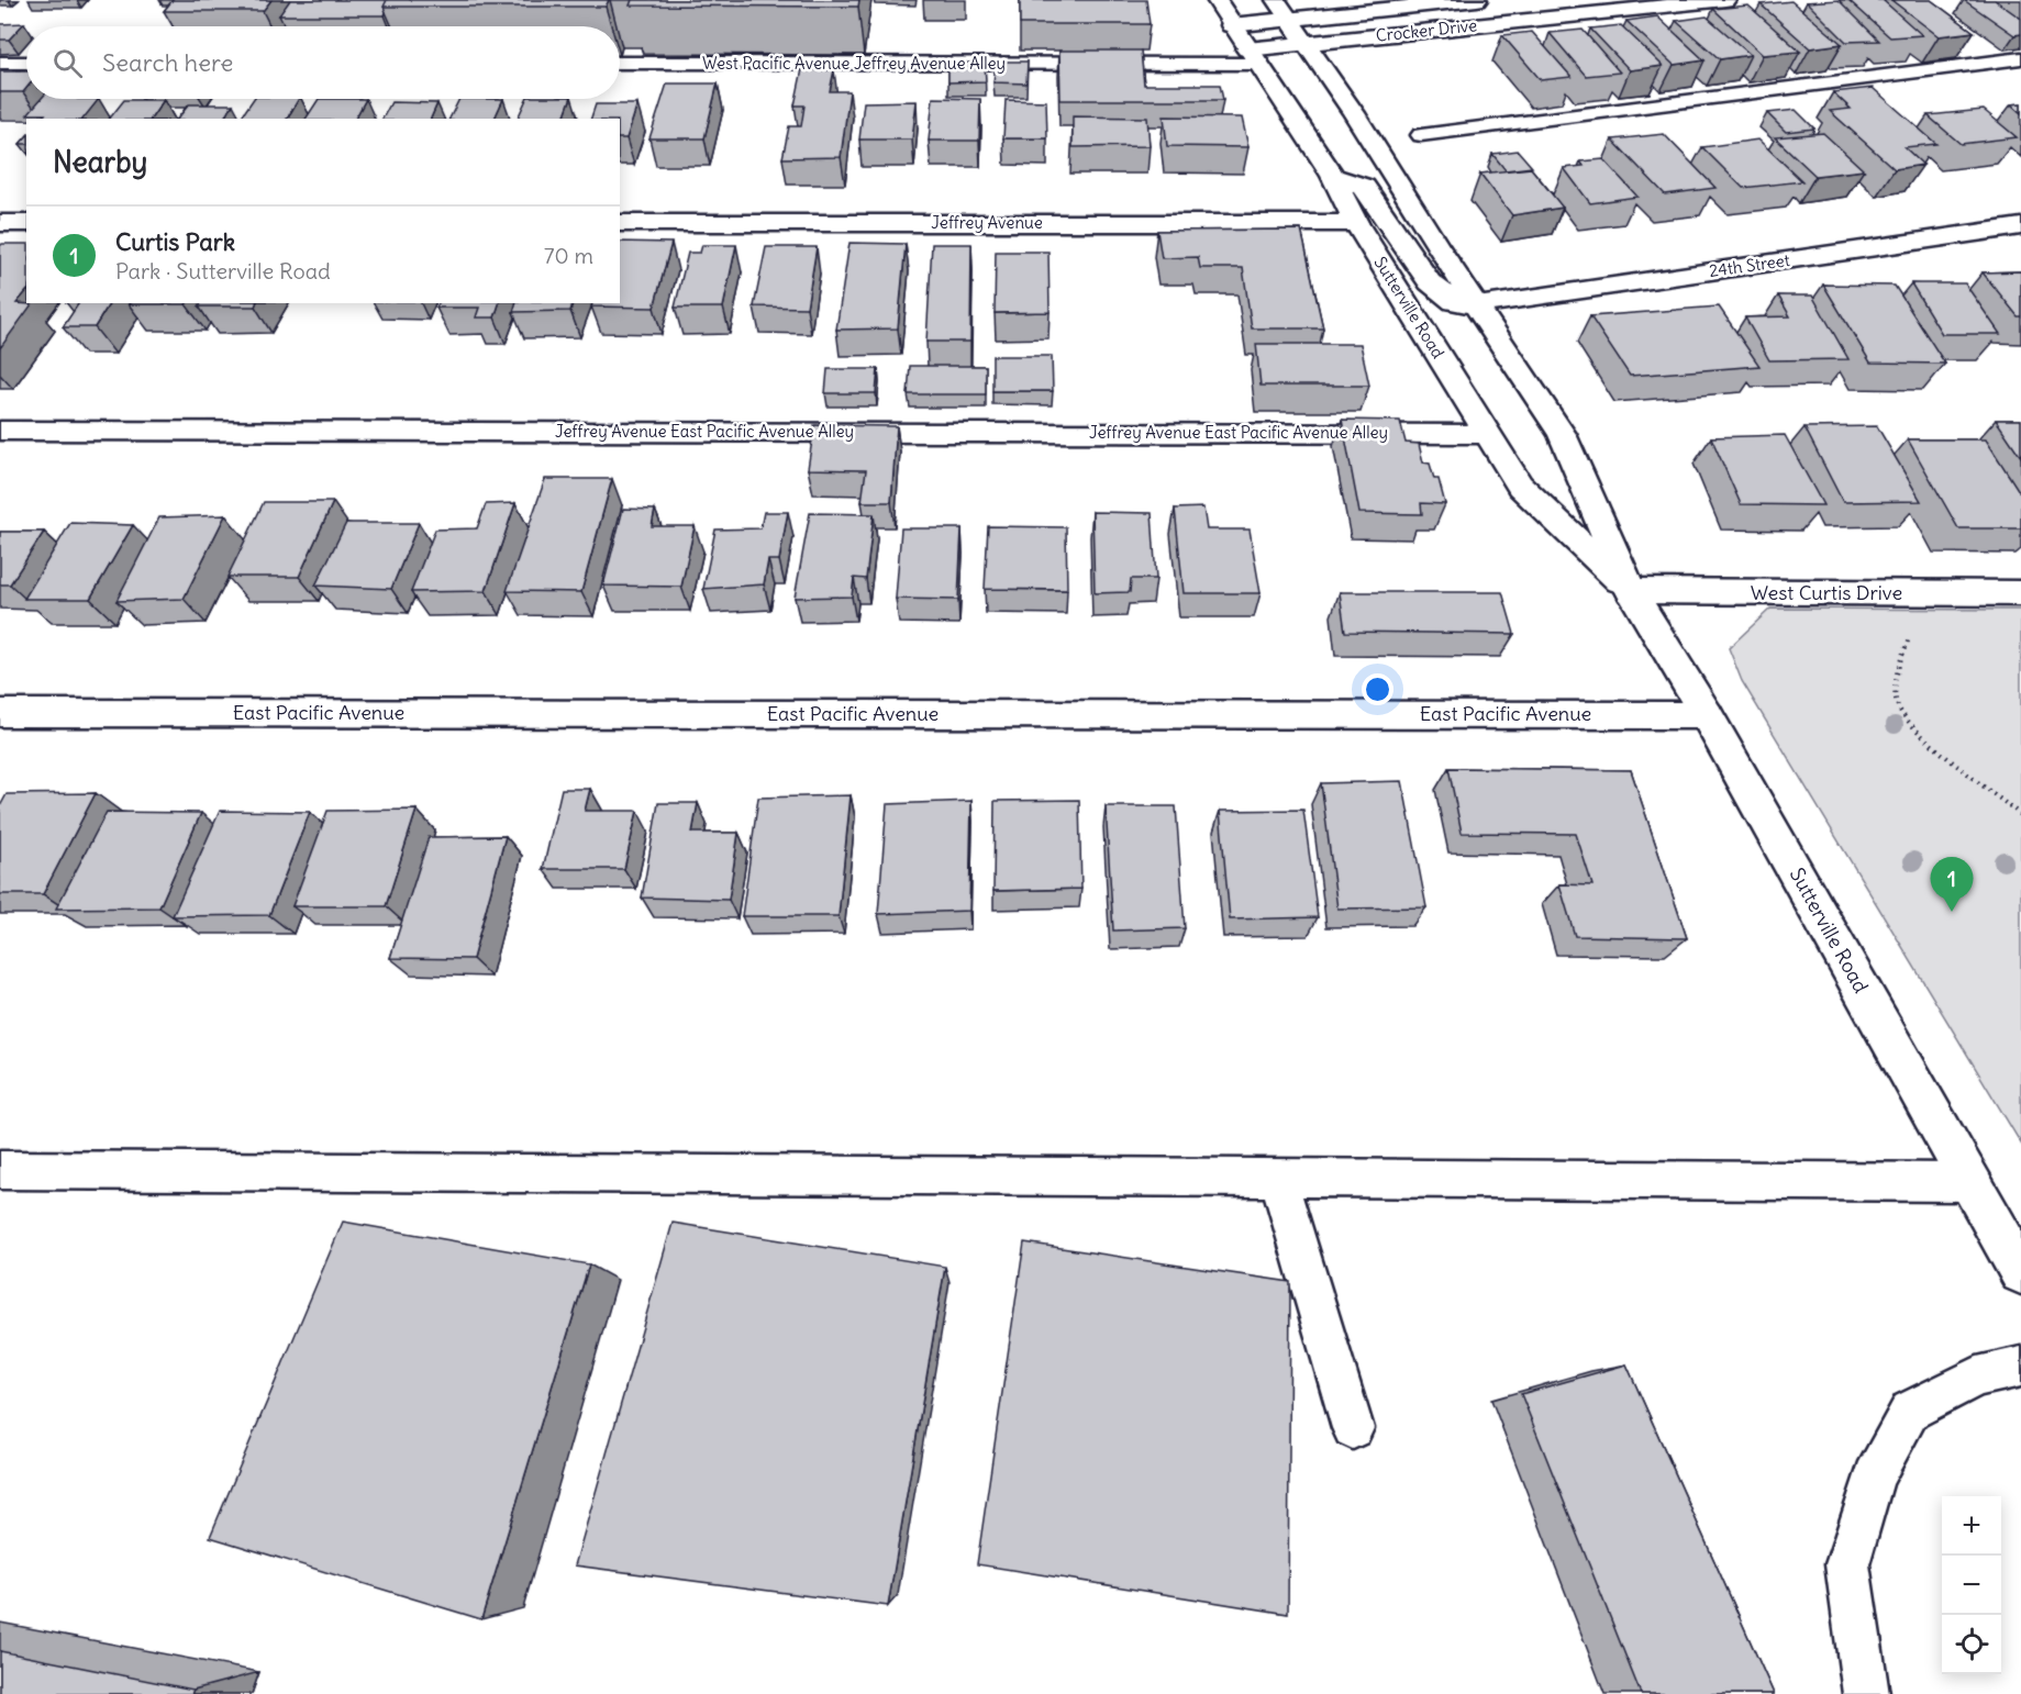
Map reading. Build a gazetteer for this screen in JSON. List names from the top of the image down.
{
  "streets": {
    "street": [
      "Crocker Drive",
      "Jeffrey Avenue",
      "24th Street",
      "Sutterville Road",
      "West Curtis Drive",
      "East Pacific Avenue"
    ],
    "lane": ["West Pacific Avenue Jeffrey Avenue Alley", "Jeffrey Avenue East Pacific Avenue Alley"]
  },
  "crossings": [
    ["Crocker Drive", "West Pacific Avenue Jeffrey Avenue Alley"],
    ["Crocker Drive", "Sutterville Road"],
    ["West Pacific Avenue Jeffrey Avenue Alley", "Sutterville Road"],
    ["Jeffrey Avenue", "Sutterville Road"],
    ["24th Street", "Sutterville Road"],
    ["Sutterville Road", "Jeffrey Avenue East Pacific Avenue Alley"],
    ["Sutterville Road", "West Curtis Drive"],
    ["Sutterville Road", "East Pacific Avenue"]
  ],
  "page": {
    "search": "Search here",
    "heading": "Nearby",
    "list": [
      {
        "mark": "1",
        "name": "Curtis Park",
        "note": "Park · Sutterville Road",
        "value": "70 m"
      }
    ],
    "pins": "1",
    "map_buttons": ["+", "−"]
  }
}
